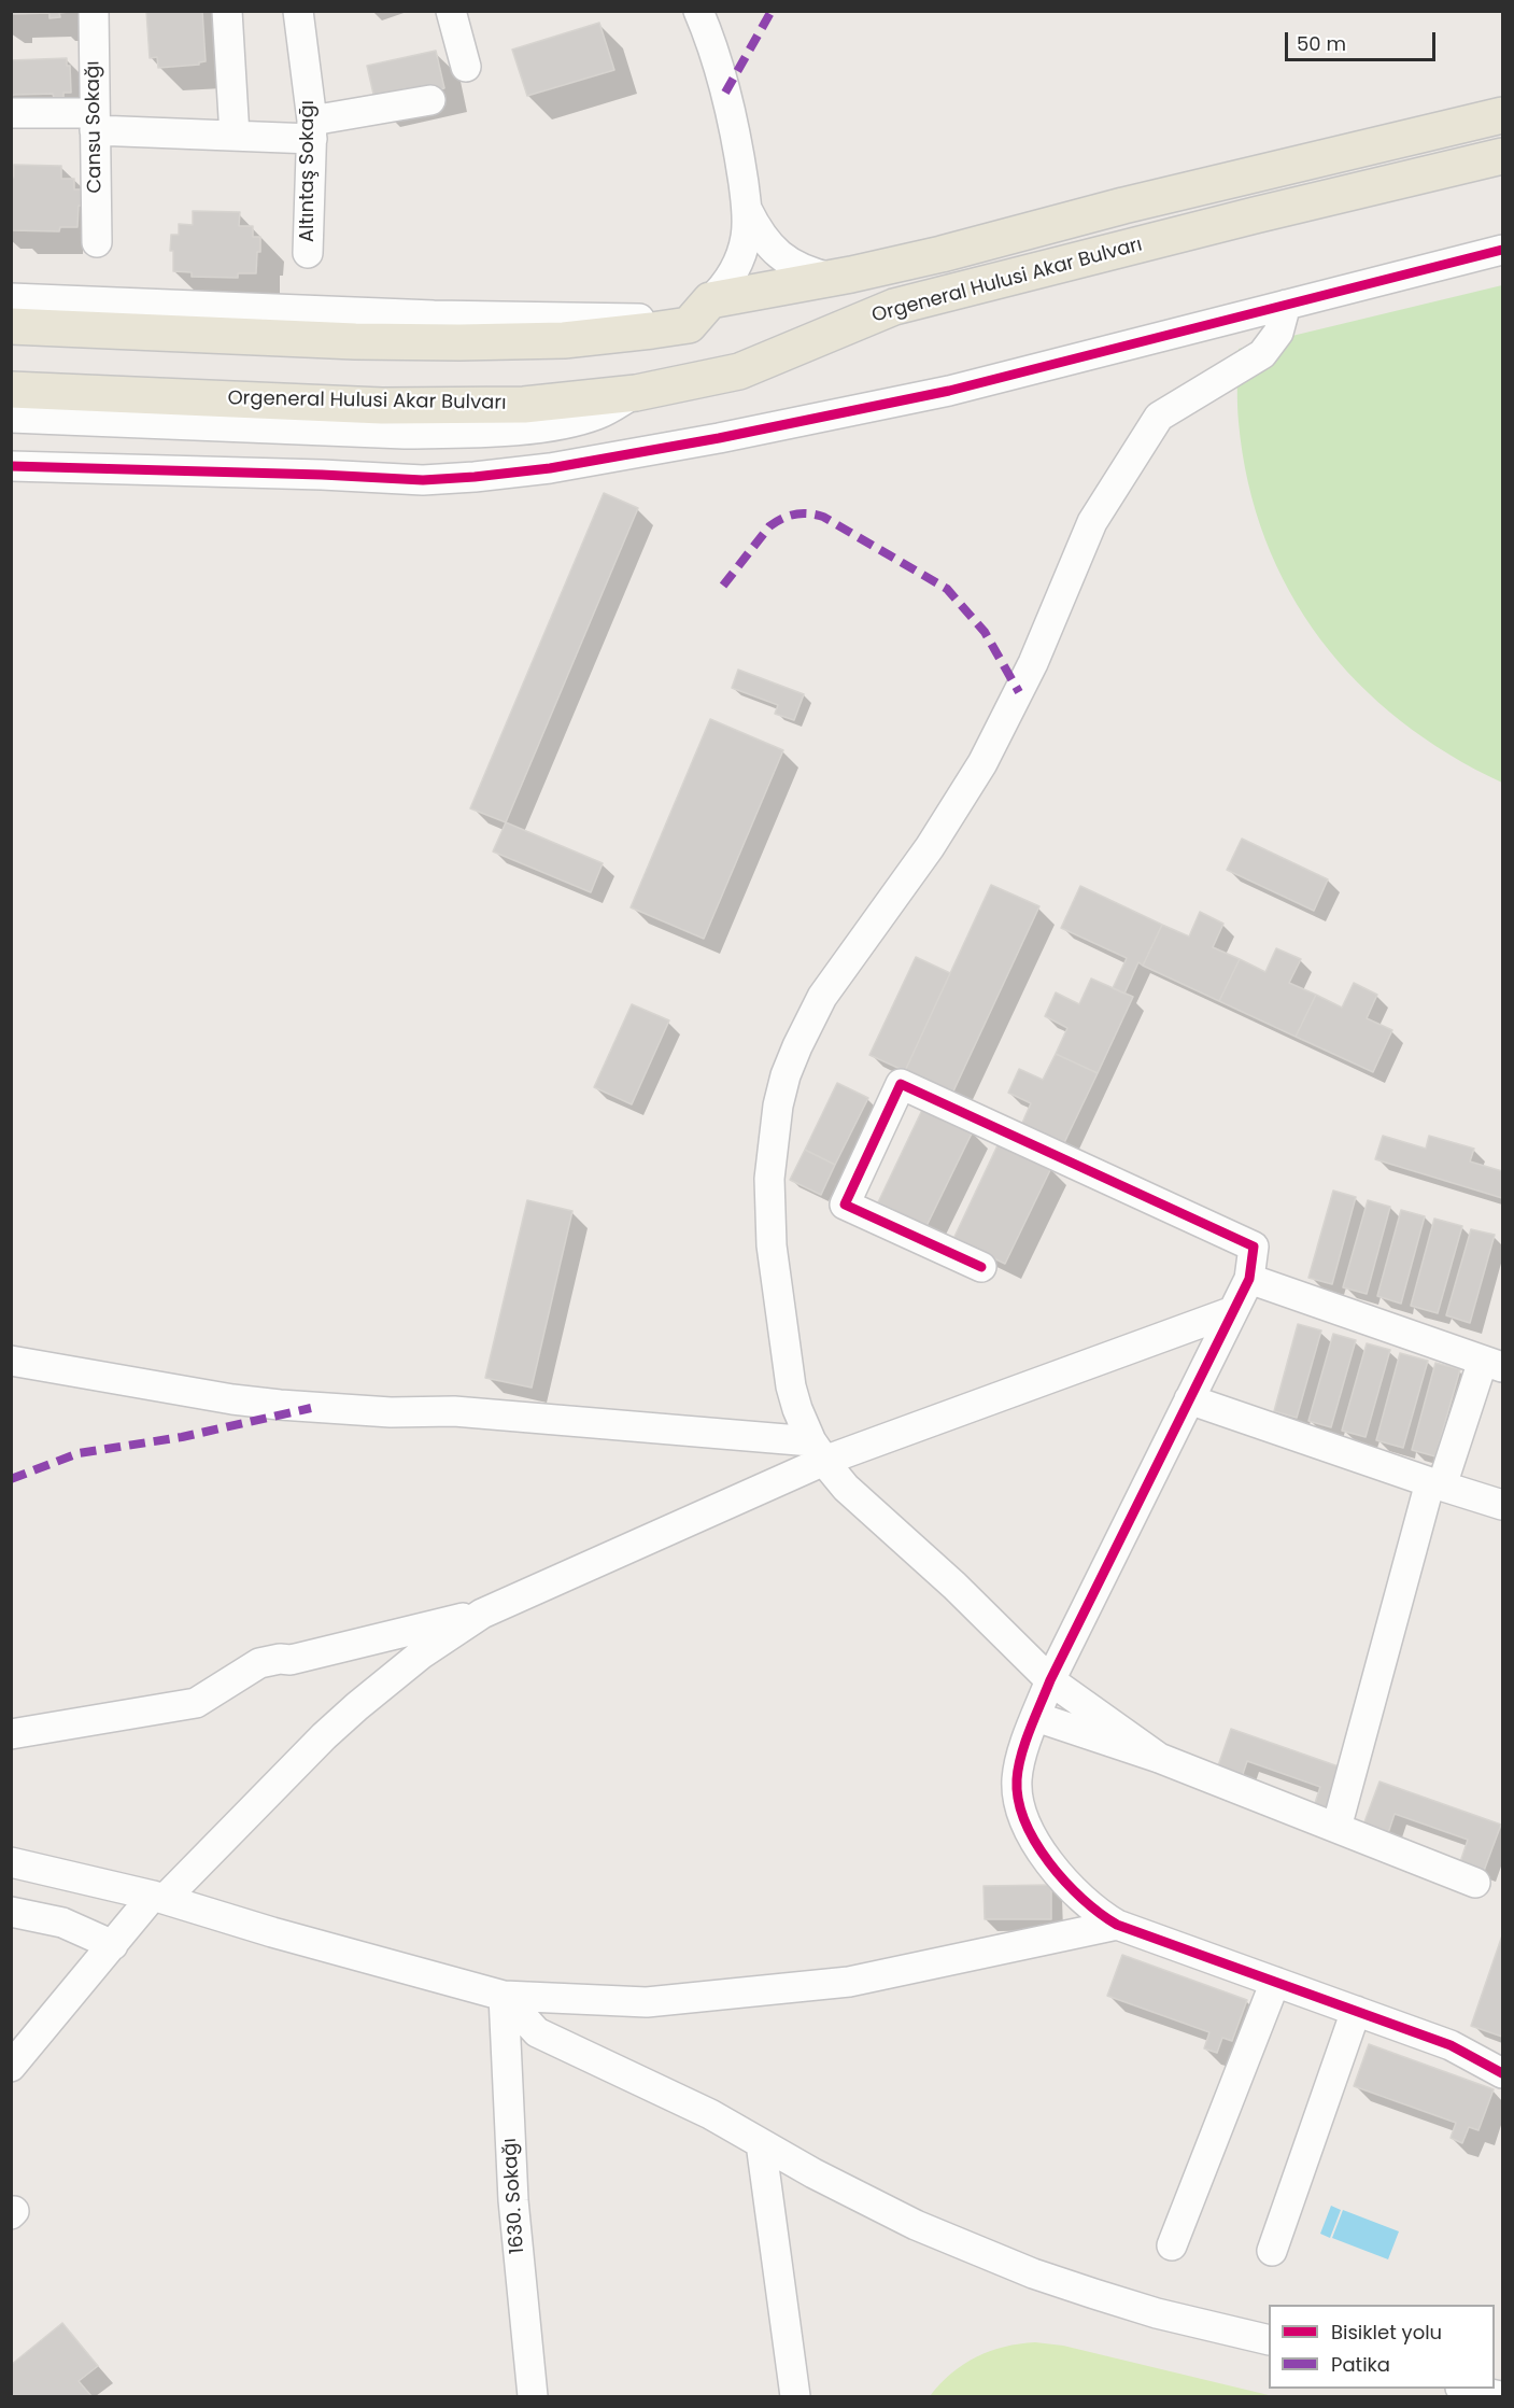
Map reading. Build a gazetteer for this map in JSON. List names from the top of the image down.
{
  "streets": {
    "main road": ["Orgeneral Hulusi Akar Bulvarı"],
    "street": ["Cansu Sokağı", "Altıntaş Sokağı", "1630. Sokağı"]
  },
  "legend": ["Bisiklet yolu", "Patika"],
  "scale_bar": "50 m"
}
